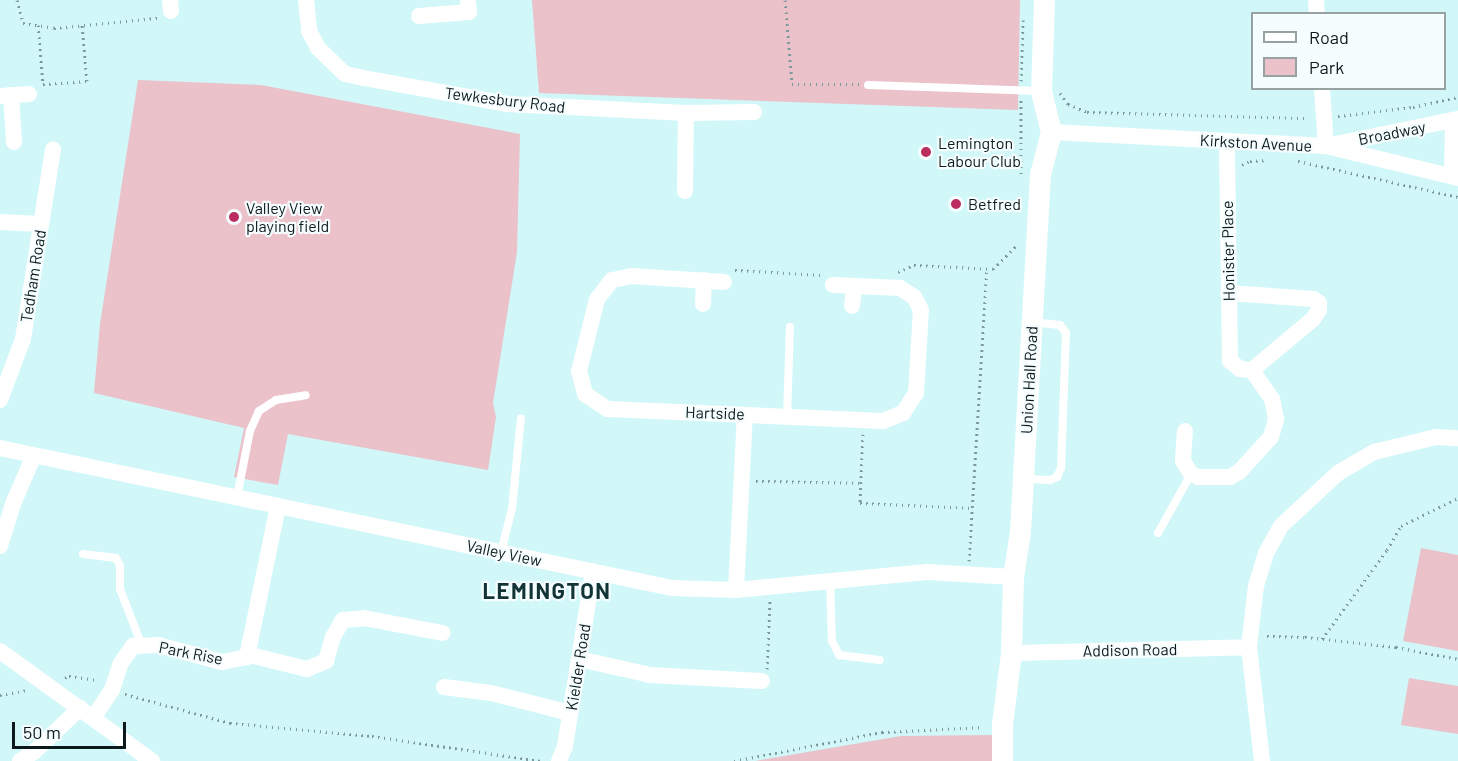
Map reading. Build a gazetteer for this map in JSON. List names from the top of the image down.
{
  "streets": {
    "street": [
      "Tewkesbury Road",
      "Broadway",
      "Kirkston Avenue",
      "Honister Place",
      "Tedham Road",
      "Union Hall Road",
      "Hartside",
      "Valley View",
      "Addison Road",
      "Park Rise",
      "Kielder Road"
    ]
  },
  "crossings": [
    ["Broadway", "Kirkston Avenue"],
    ["Kirkston Avenue", "Honister Place"],
    ["Kirkston Avenue", "Union Hall Road"],
    ["Union Hall Road", "Valley View"],
    ["Union Hall Road", "Addison Road"],
    ["Valley View", "Kielder Road"]
  ],
  "districts": ["LEMINGTON"],
  "places": ["Lemington Labour Club", "Betfred", "Valley View playing field"],
  "legend": ["Road", "Park"],
  "scale_bar": "50 m"
}
